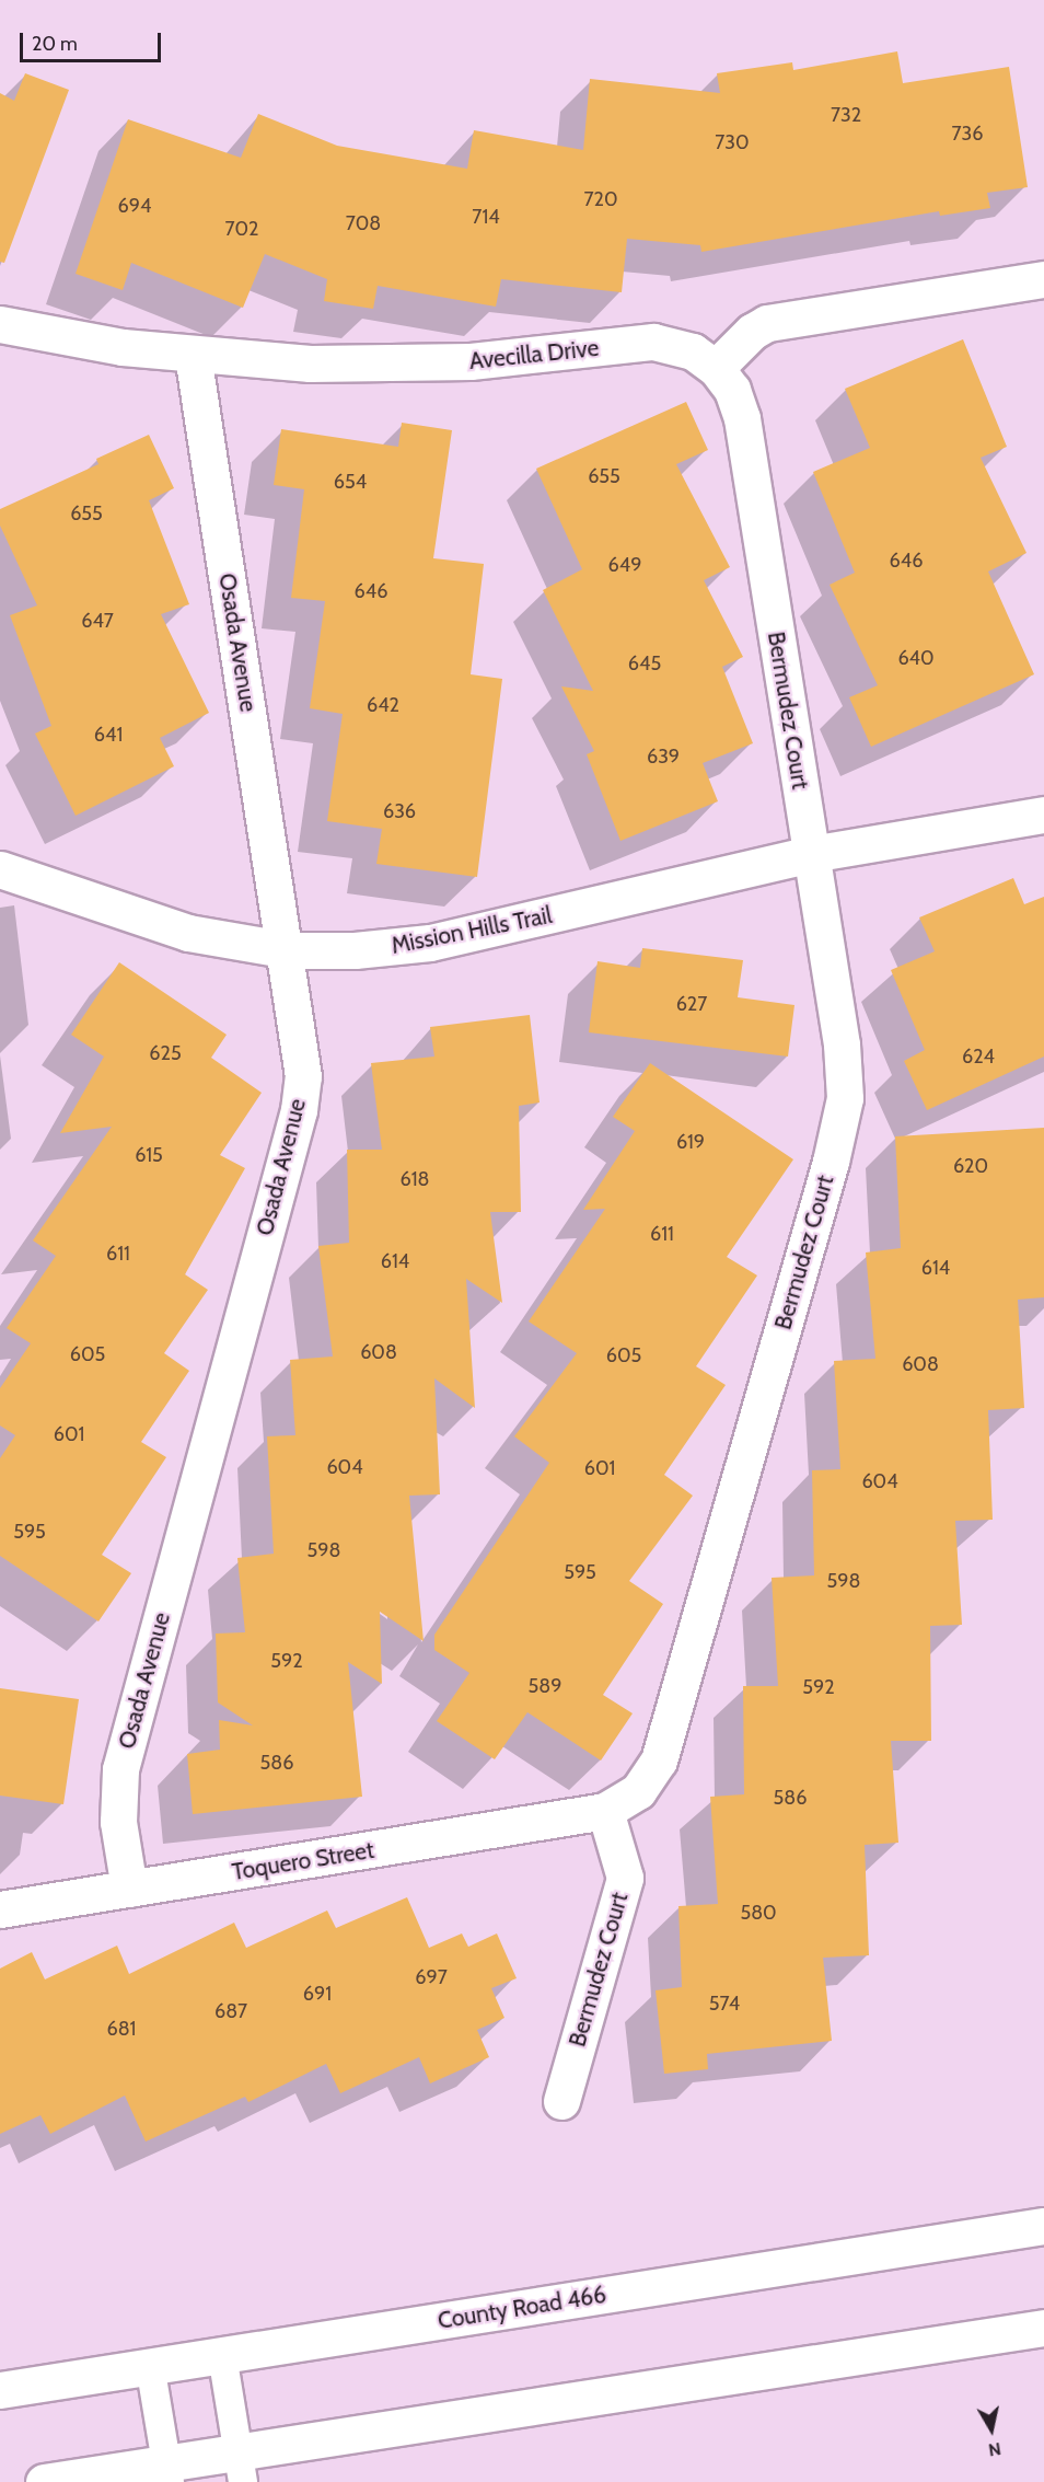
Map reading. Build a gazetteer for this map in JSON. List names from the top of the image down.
{
  "streets": {
    "street": [
      "Avecilla Drive",
      "Osada Avenue",
      "Bermudez Court",
      "Mission Hills Trail",
      "Toquero Street",
      "County Road 466"
    ]
  },
  "crossings": [
    ["Avecilla Drive", "Osada Avenue"],
    ["Avecilla Drive", "Bermudez Court"],
    ["Osada Avenue", "Mission Hills Trail"],
    ["Osada Avenue", "Toquero Street"],
    ["Bermudez Court", "Mission Hills Trail"],
    ["Bermudez Court", "Toquero Street"]
  ],
  "house_numbers": [
    "732",
    "736",
    "730",
    "720",
    "694",
    "714",
    "708",
    "702",
    "655",
    "654",
    "655",
    "646",
    "649",
    "646",
    "647",
    "640",
    "645",
    "642",
    "641",
    "639",
    "636",
    "627",
    "625",
    "624",
    "619",
    "615",
    "620",
    "618",
    "611",
    "611",
    "614",
    "614",
    "608",
    "605",
    "605",
    "608",
    "601",
    "604",
    "601",
    "604",
    "595",
    "598",
    "595",
    "598",
    "592",
    "589",
    "592",
    "586",
    "586",
    "580",
    "697",
    "691",
    "574",
    "687",
    "681"
  ],
  "scale_bar": "20 m",
  "north": "bottom"
}
